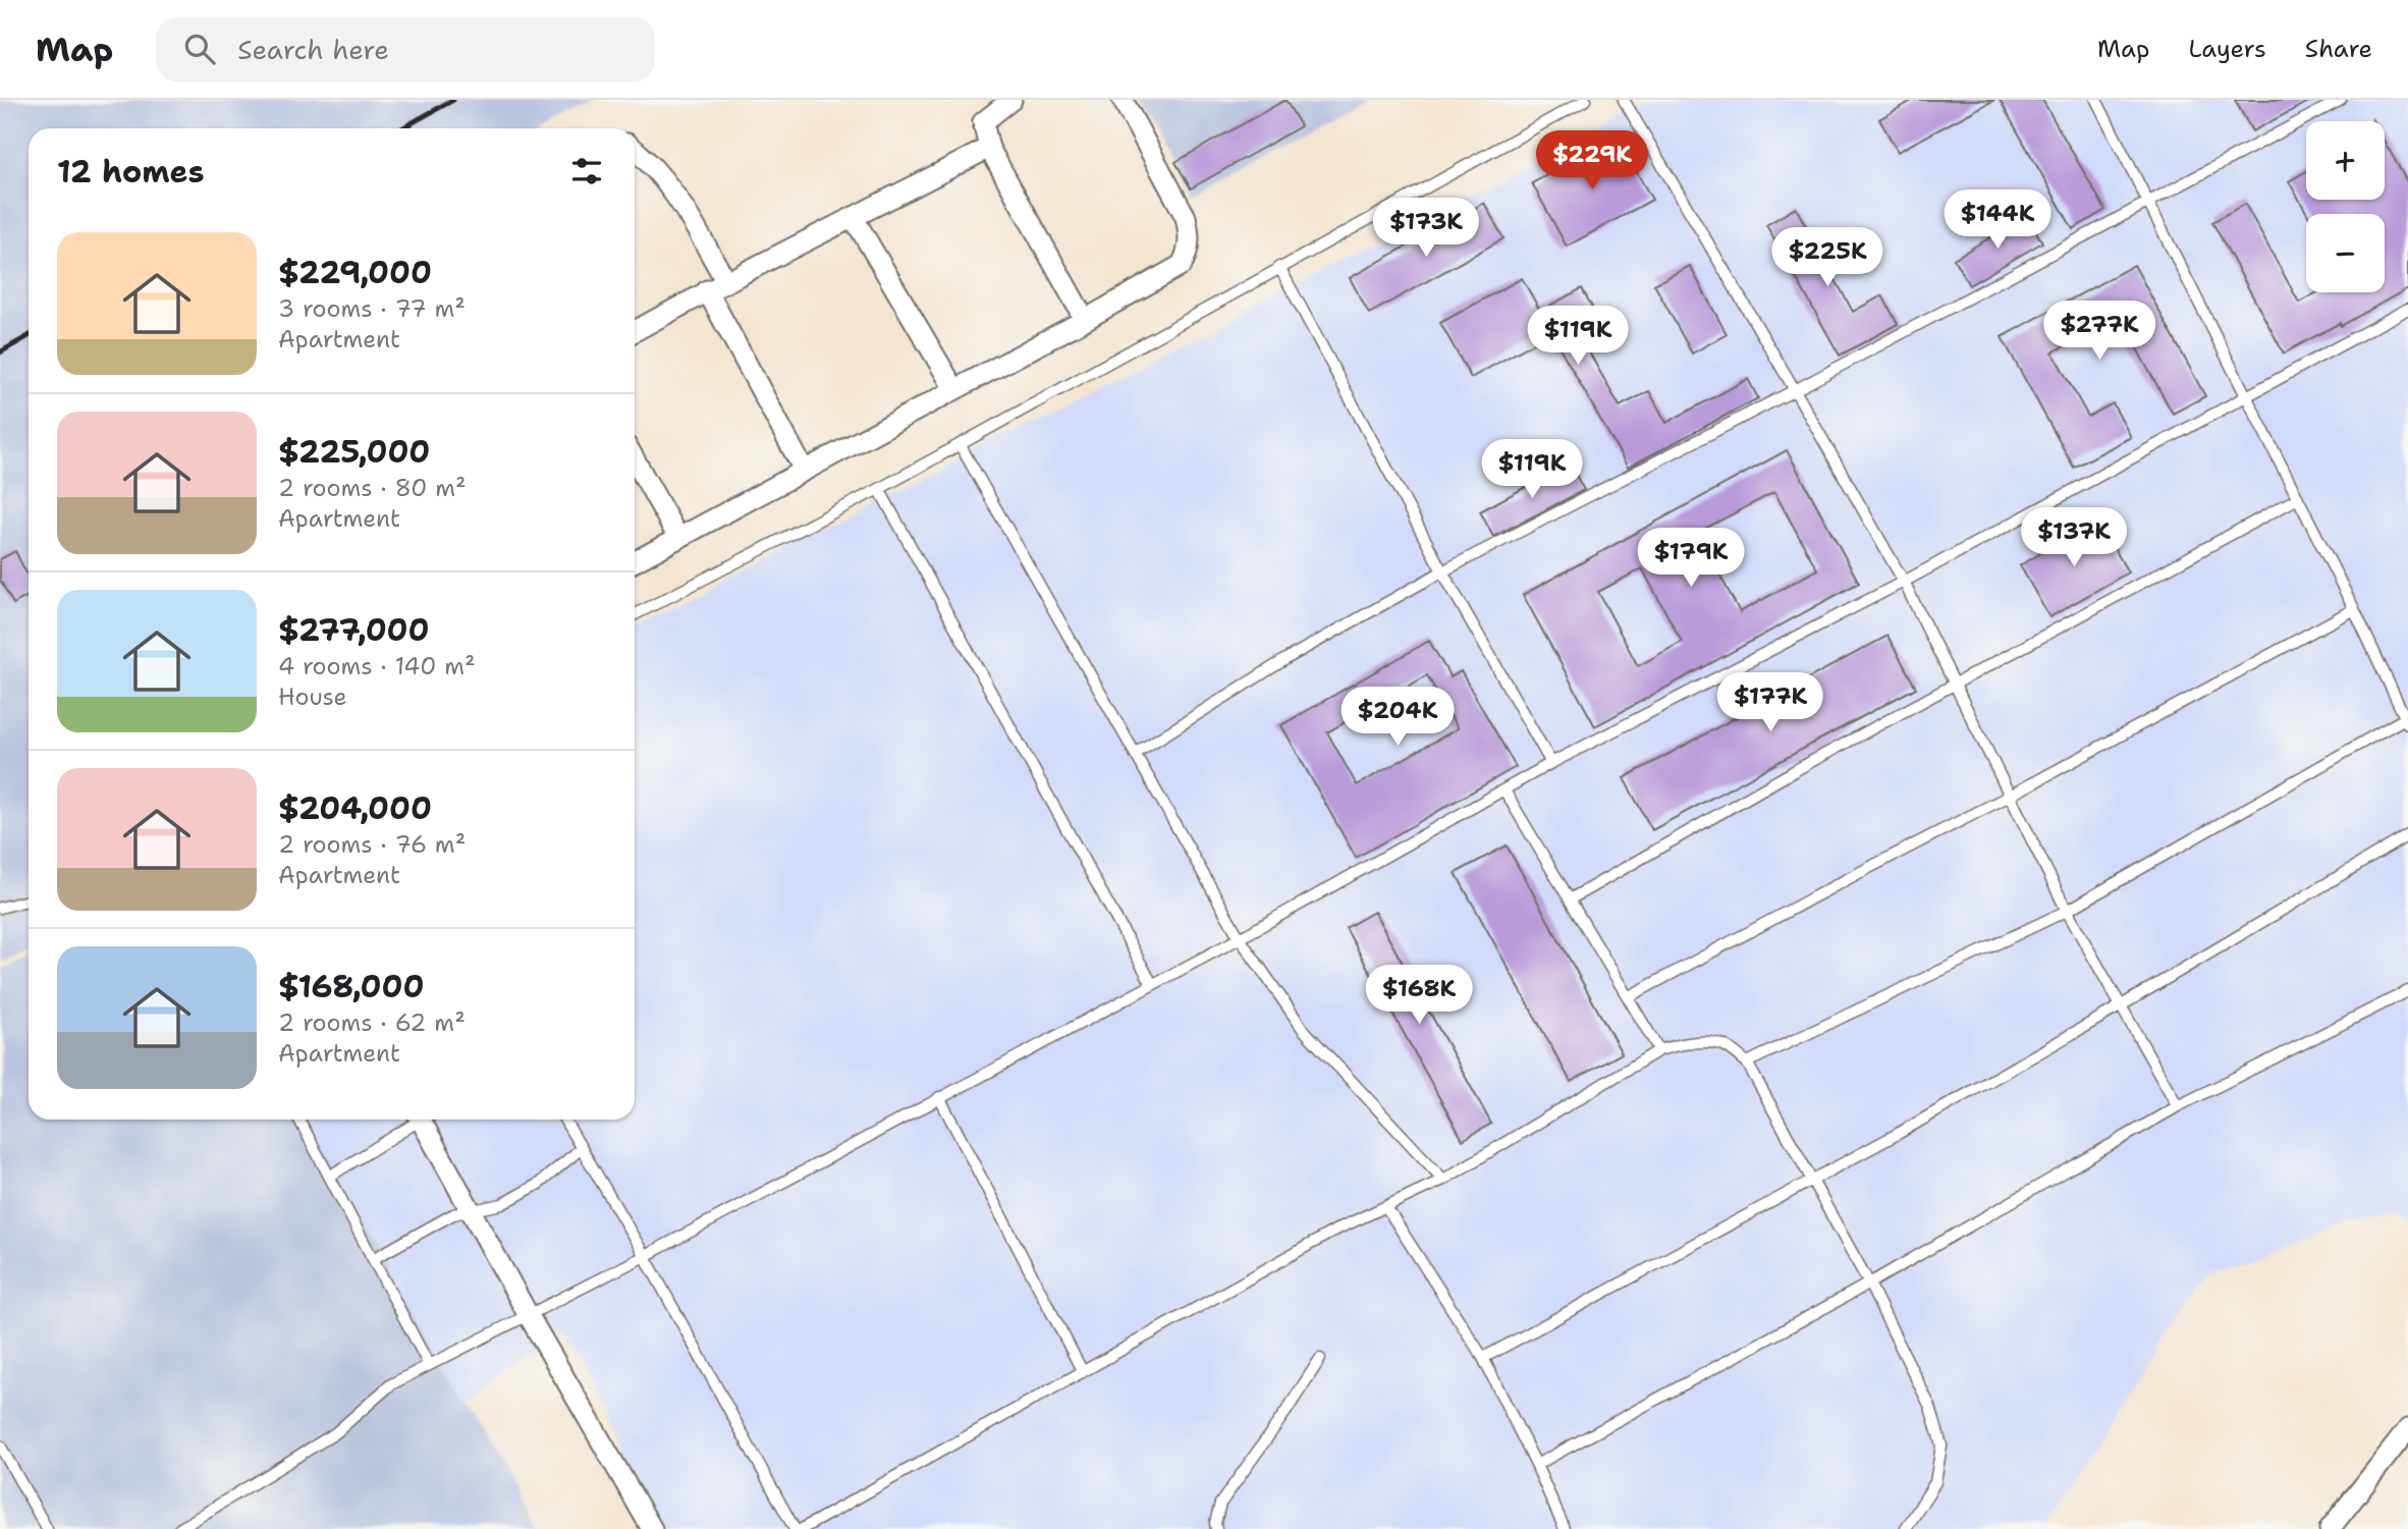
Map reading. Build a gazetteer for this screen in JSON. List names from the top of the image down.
{
  "page": {
    "header": "Map",
    "search": "Search here",
    "nav": ["Map", "Layers", "Share"],
    "map_buttons": ["+", "−"],
    "heading": "12 homes",
    "price": [
      "$229K",
      "$144K",
      "$173K",
      "$225K",
      "$277K",
      "$119K",
      "$119K",
      "$137K",
      "$179K",
      "$177K",
      "$204K",
      "$168K"
    ],
    "list": [
      {
        "name": "$229,000",
        "note": "3 rooms · 77 m² · Apartment"
      },
      {
        "name": "$225,000",
        "note": "2 rooms · 80 m² · Apartment"
      },
      {
        "name": "$277,000",
        "note": "4 rooms · 140 m² · House"
      },
      {
        "name": "$204,000",
        "note": "2 rooms · 76 m² · Apartment"
      },
      {
        "name": "$168,000",
        "note": "2 rooms · 62 m² · Apartment"
      }
    ]
  }
}
